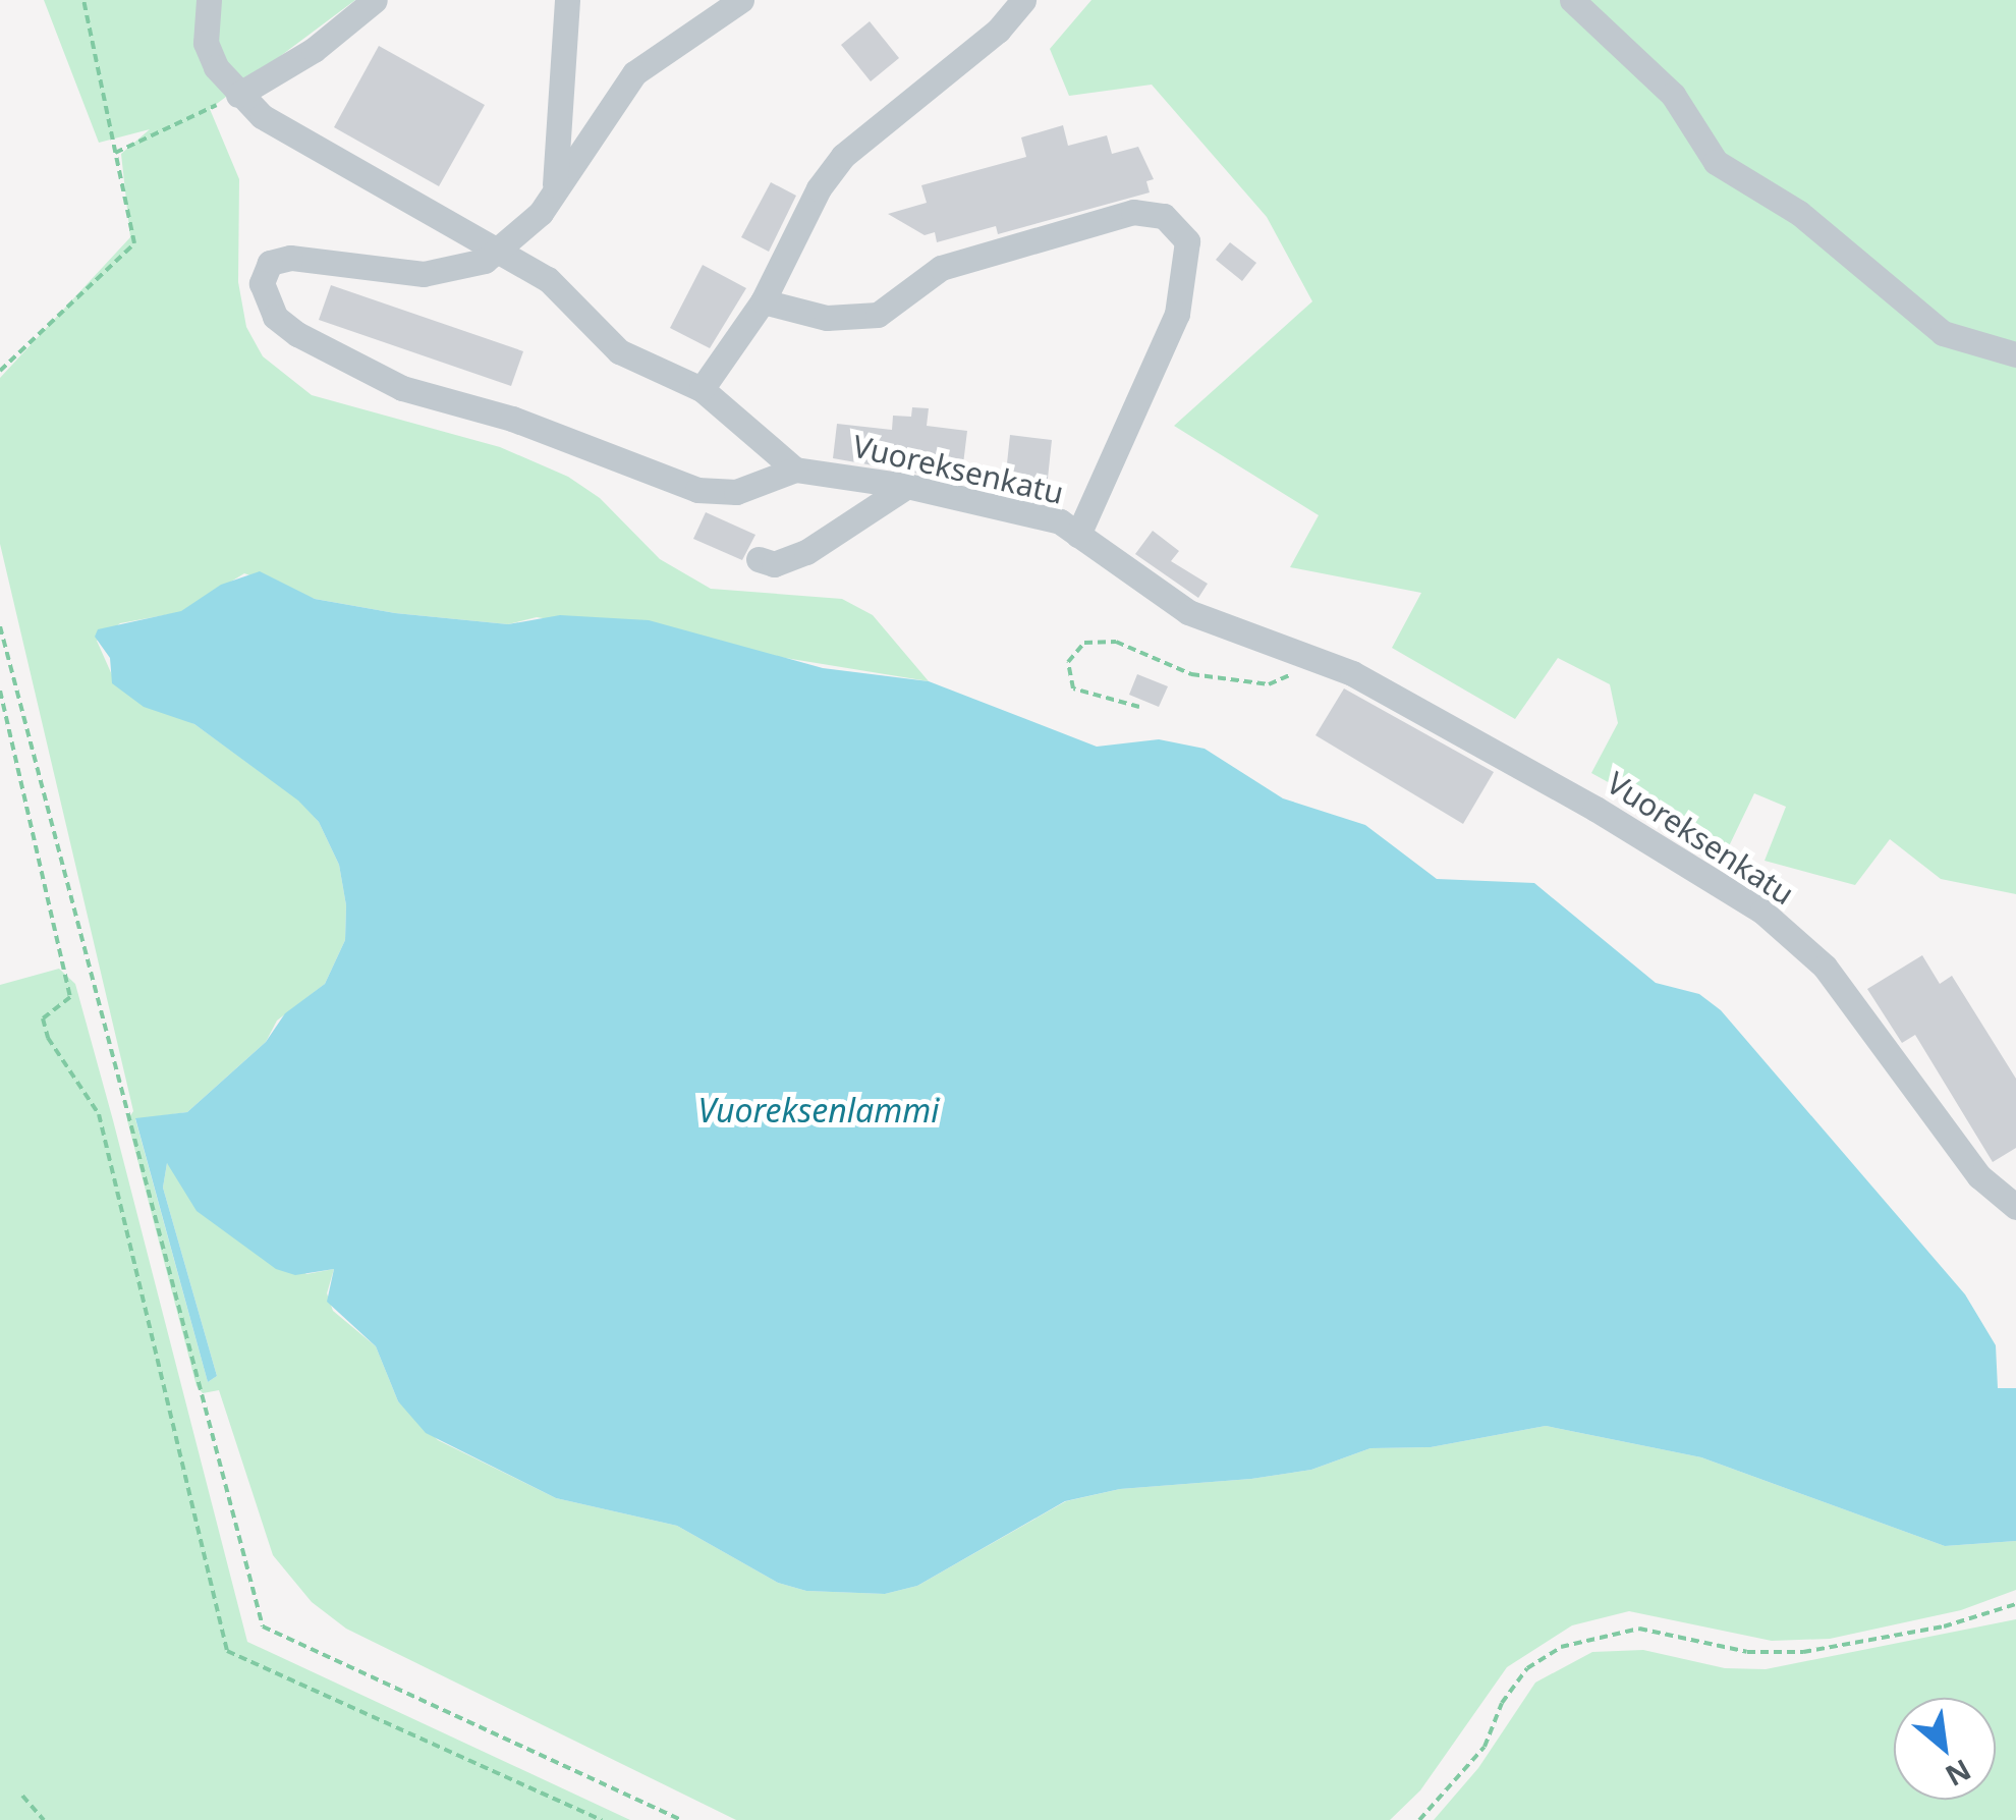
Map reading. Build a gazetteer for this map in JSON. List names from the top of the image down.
{
  "streets": {
    "street": ["Vuoreksenkatu"]
  },
  "water": ["Vuoreksenlammi"],
  "north": "bottom right"
}
